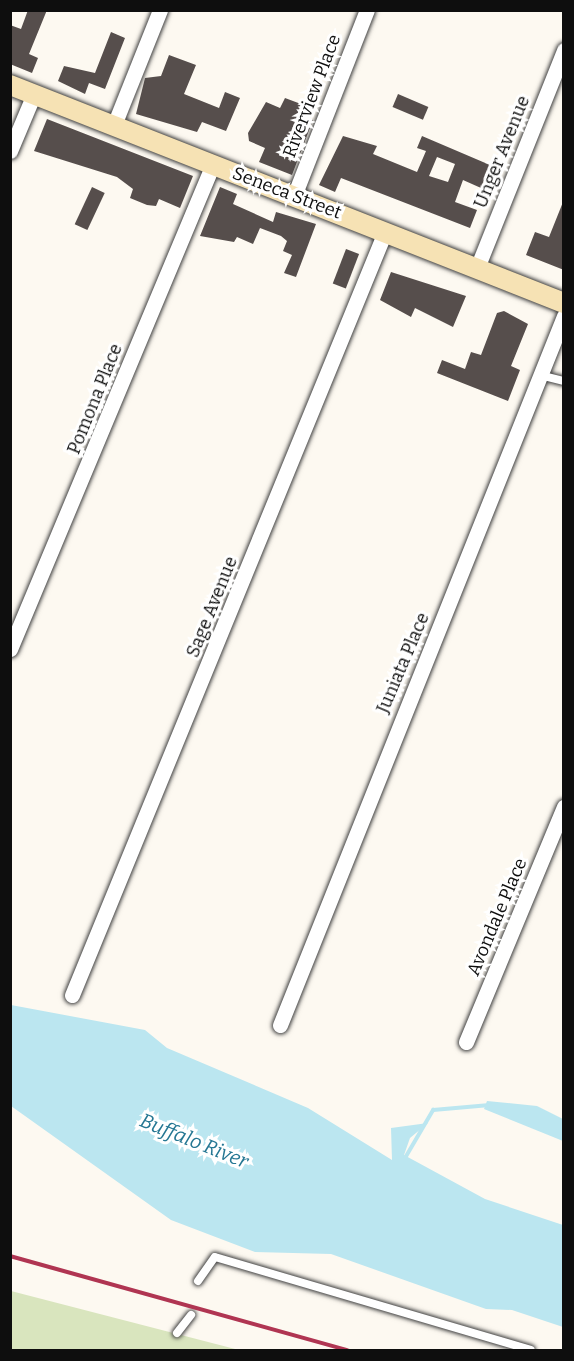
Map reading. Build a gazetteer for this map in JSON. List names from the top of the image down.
{
  "streets": {
    "main road": ["Seneca Street"],
    "street": [
      "Riverview Place",
      "Unger Avenue",
      "Pomona Place",
      "Sage Avenue",
      "Juniata Place",
      "Avondale Place"
    ]
  },
  "crossings": [
    ["Riverview Place", "Seneca Street"],
    ["Unger Avenue", "Seneca Street"],
    ["Seneca Street", "Pomona Place"],
    ["Seneca Street", "Sage Avenue"]
  ],
  "water": ["Buffalo River"]
}
